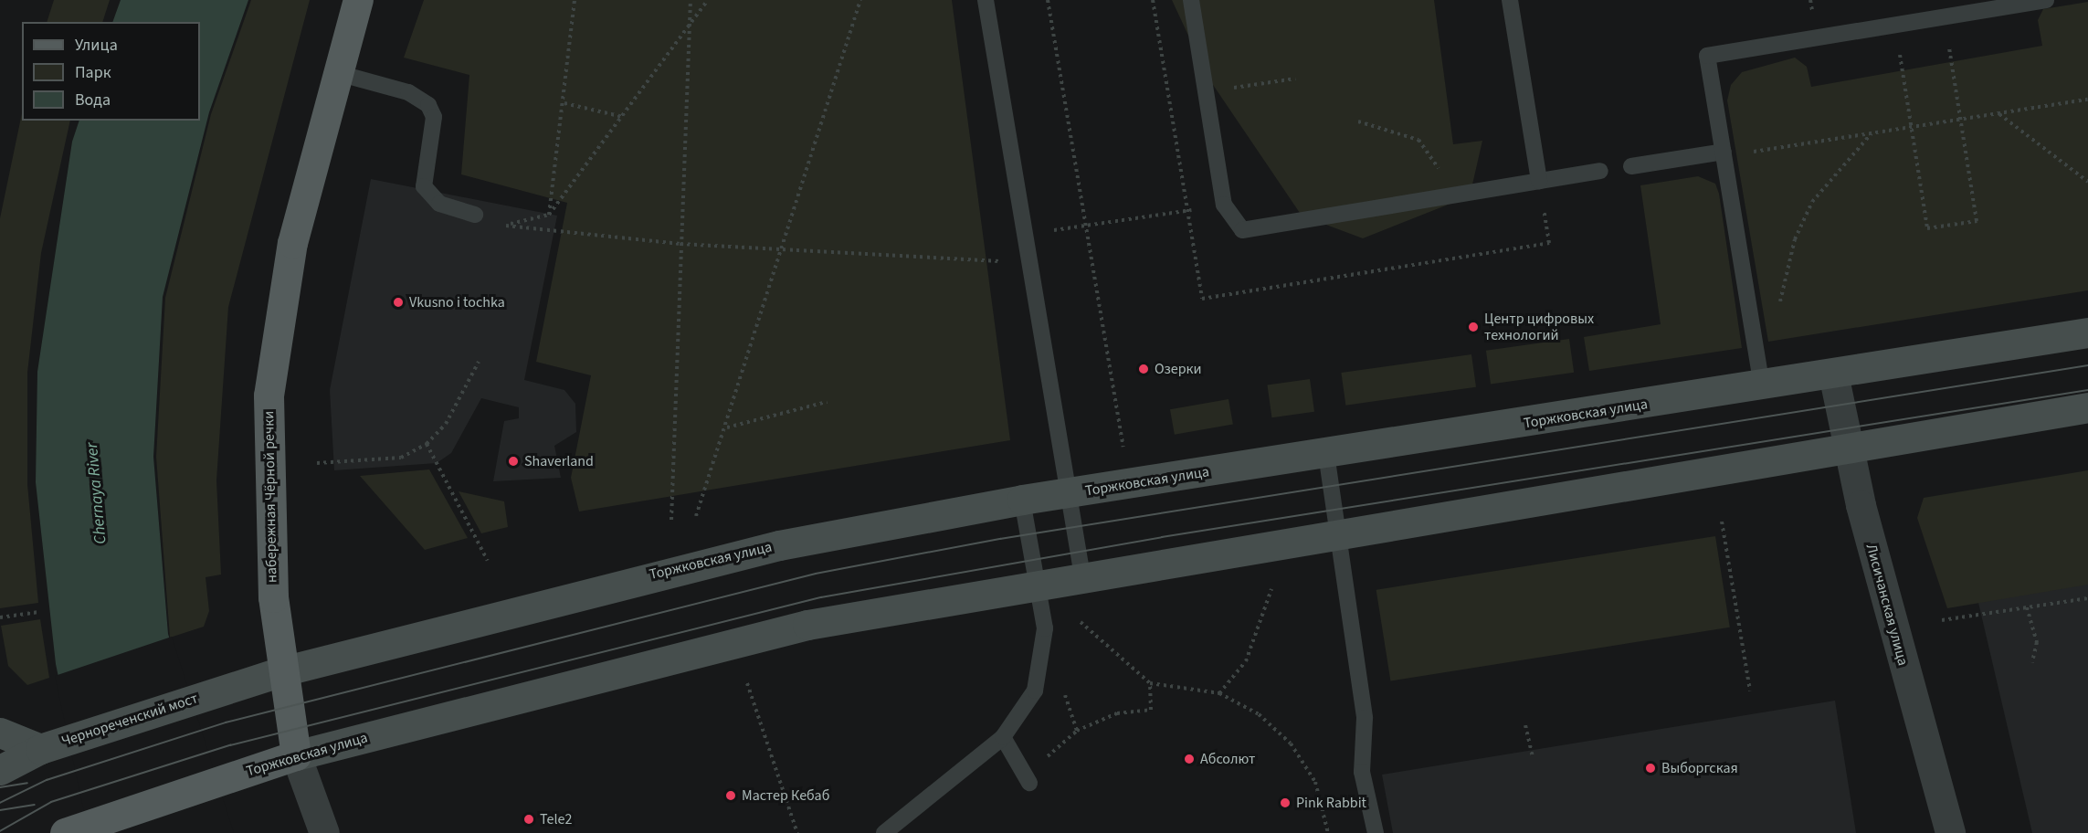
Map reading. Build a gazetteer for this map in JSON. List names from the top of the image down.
{
  "streets": {
    "main road": ["Торжковская улица", "набережная Чёрной речки", "Чернореченский мост"],
    "street": ["Лисичанская улица"]
  },
  "crossings": [
    ["Торжковская улица", "набережная Чёрной речки"],
    ["Торжковская улица", "Лисичанская улица"],
    ["Торжковская улица", "Чернореченский мост"]
  ],
  "water": ["Chernaya River"],
  "places": [
    "Vkusno i tochka",
    "Центр цифровых технологий",
    "Озерки",
    "Shaverland",
    "Абсолют",
    "Выборгская",
    "Мастер Кебаб",
    "Pink Rabbit",
    "Tele2"
  ],
  "legend": ["Улица", "Парк", "Вода"]
}
